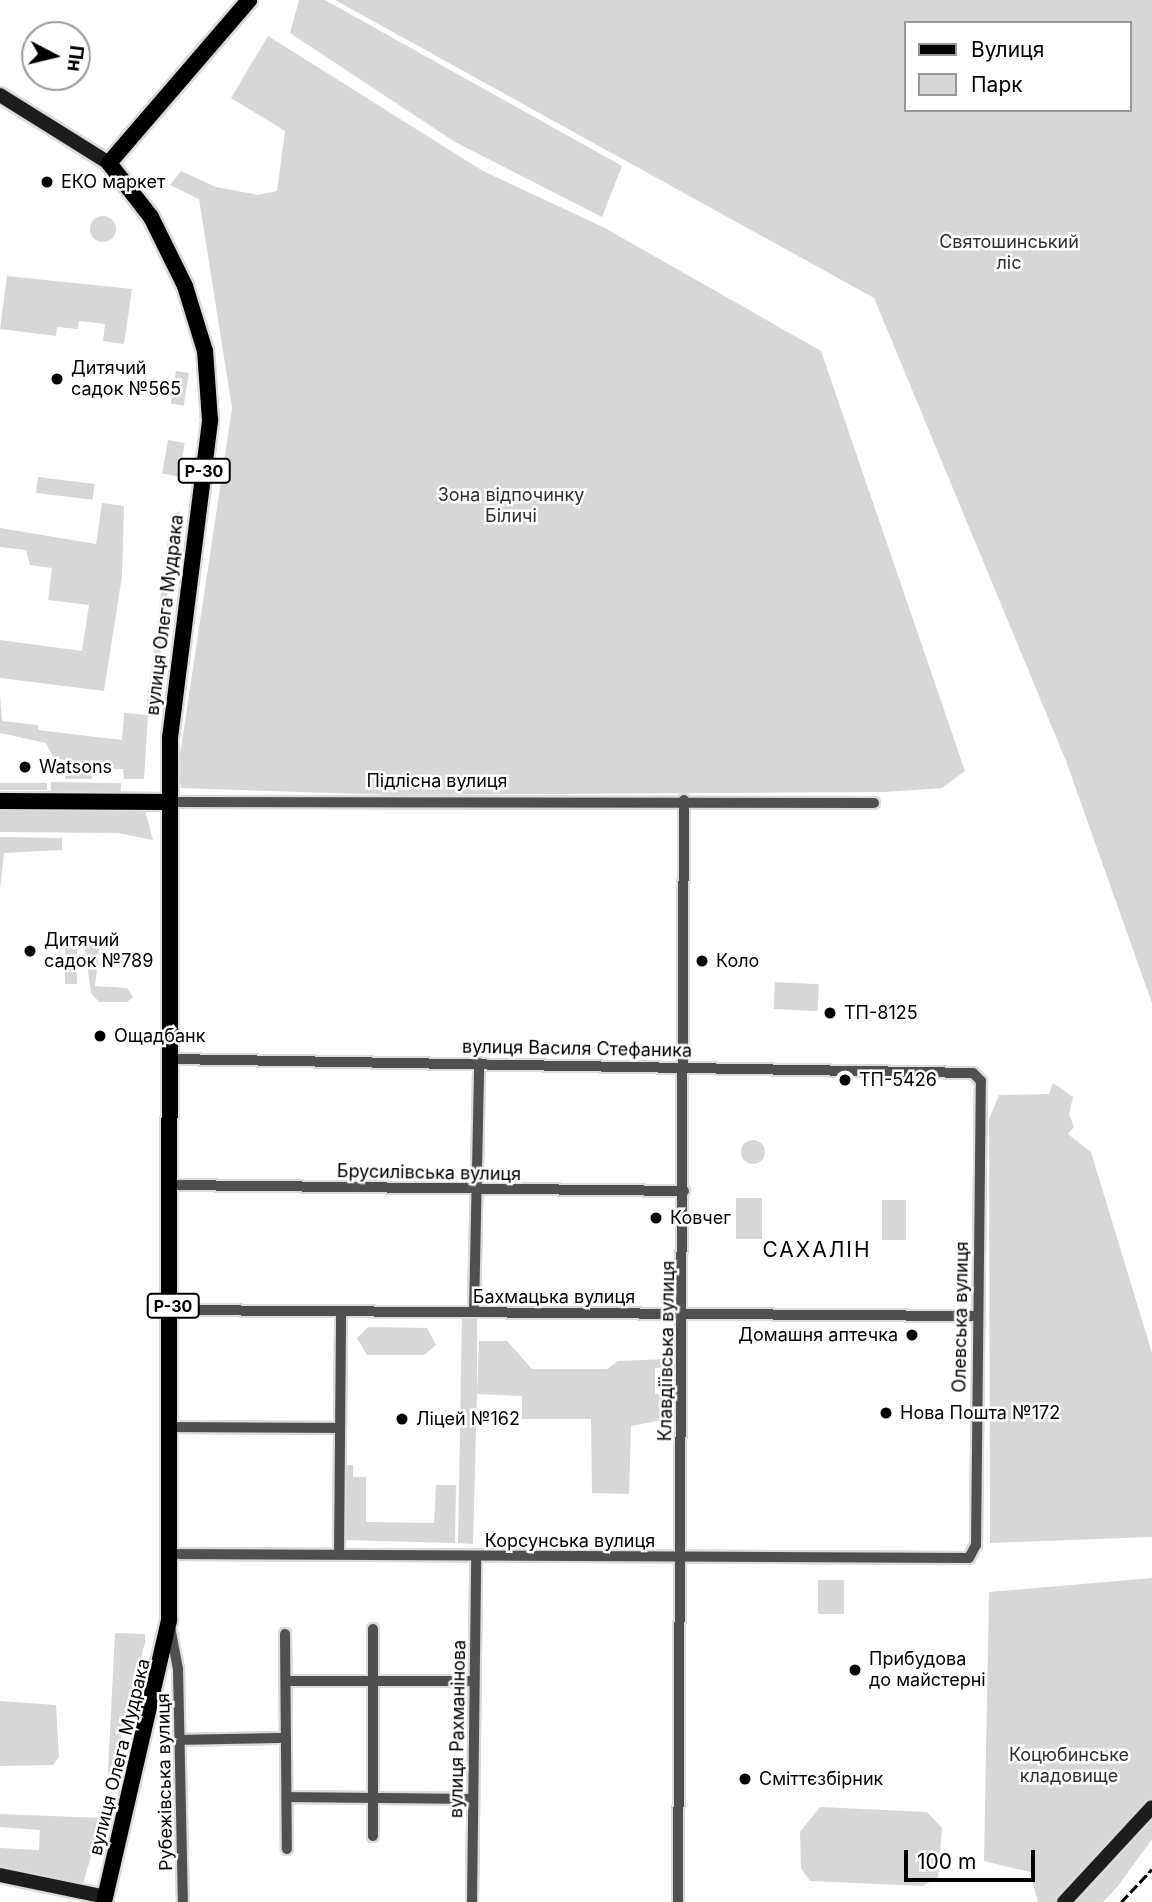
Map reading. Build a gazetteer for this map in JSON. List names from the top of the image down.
{
  "streets": {
    "main road": ["Р-30", "вулиця Олега Мудрака", "Підлісна вулиця"],
    "street": [
      "вулиця Василя Стефаника",
      "Брусилівська вулиця",
      "Бахмацька вулиця",
      "Олевська вулиця",
      "Клавдіївська вулиця",
      "Корсунська вулиця",
      "вулиця Рахманінова",
      "Рубежівська вулиця"
    ]
  },
  "crossings": [
    ["Р-30", "вулиця Олега Мудрака"],
    ["Р-30", "вулиця Василя Стефаника"],
    ["Р-30", "Брусилівська вулиця"],
    ["Р-30", "Бахмацька вулиця"],
    ["Р-30", "Корсунська вулиця"],
    ["Р-30", "Рубежівська вулиця"],
    ["вулиця Олега Мудрака", "Підлісна вулиця"],
    ["вулиця Олега Мудрака", "вулиця Василя Стефаника"],
    ["вулиця Олега Мудрака", "Рубежівська вулиця"],
    ["Підлісна вулиця", "Клавдіївська вулиця"],
    ["вулиця Василя Стефаника", "Олевська вулиця"],
    ["вулиця Василя Стефаника", "Клавдіївська вулиця"],
    ["Брусилівська вулиця", "Клавдіївська вулиця"],
    ["Бахмацька вулиця", "Олевська вулиця"],
    ["Бахмацька вулиця", "Клавдіївська вулиця"],
    ["Олевська вулиця", "Корсунська вулиця"],
    ["Клавдіївська вулиця", "Корсунська вулиця"],
    ["Корсунська вулиця", "вулиця Рахманінова"]
  ],
  "districts": ["САХАЛІН"],
  "parks": ["Святошинський ліс", "Зона відпочинку Біличі", "Коцюбинське кладовище"],
  "places": [
    "ЕКО маркет",
    "Дитячий садок №565",
    "Watsons",
    "Дитячий садок №789",
    "Коло",
    "ТП-8125",
    "Ощадбанк",
    "ТП-5426",
    "Ковчег",
    "Домашня аптечка",
    "Нова Пошта №172",
    "Ліцей №162",
    "Прибудова до майстерні",
    "Сміттєзбірник"
  ],
  "legend": ["Вулиця", "Парк"],
  "scale_bar": "100 m",
  "north": "right"
}
